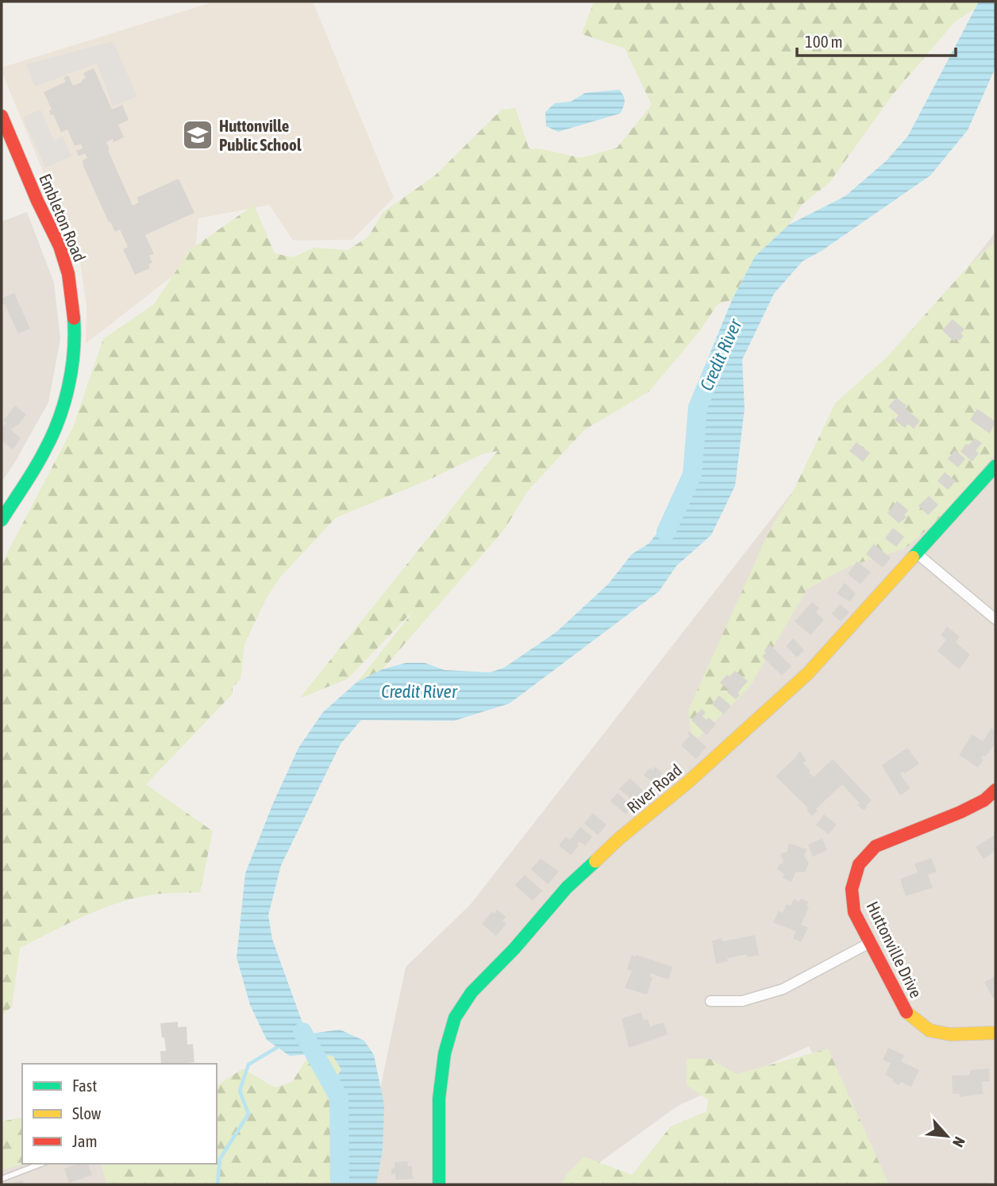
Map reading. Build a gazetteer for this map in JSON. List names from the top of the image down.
{
  "streets": {
    "street": ["Embleton Road", "River Road", "Huttonville Drive"]
  },
  "water": ["Credit River"],
  "places": {
    "school or university": ["Huttonville Public School"]
  },
  "legend": ["Fast", "Slow", "Jam"],
  "scale_bar": "100 m",
  "north": "bottom right"
}
